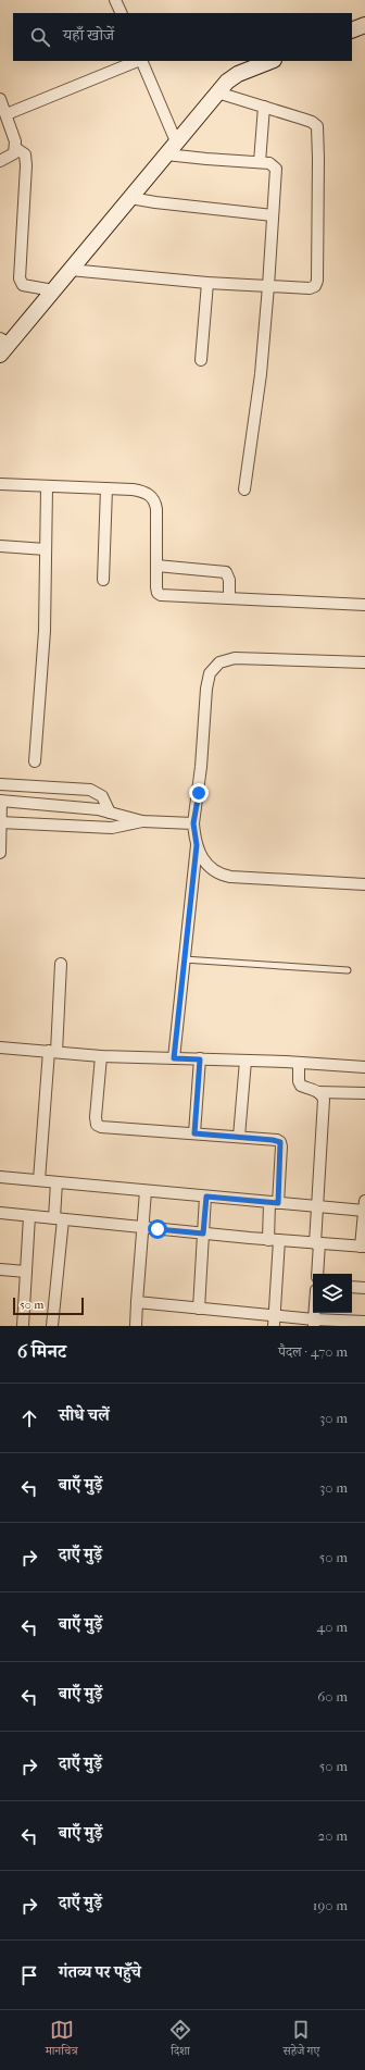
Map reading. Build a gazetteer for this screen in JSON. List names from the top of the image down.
{
  "scale_bar": "50 m",
  "page": {
    "search": "यहाँ खोजें",
    "scale": "50 m",
    "heading": ["6 मिनट", "पैदल · 470 m"],
    "list": [
      ["सीधे चलें", "30 m"],
      ["बाएँ मुड़ें", "30 m"],
      ["दाएँ मुड़ें", "50 m"],
      ["बाएँ मुड़ें", "40 m"],
      ["बाएँ मुड़ें", "60 m"],
      ["दाएँ मुड़ें", "50 m"],
      ["बाएँ मुड़ें", "20 m"],
      ["दाएँ मुड़ें", "190 m"],
      "गंतव्य पर पहुँचे"
    ],
    "nav": ["मानचित्र", "दिशा", "सहेजे गए"]
  }
}
